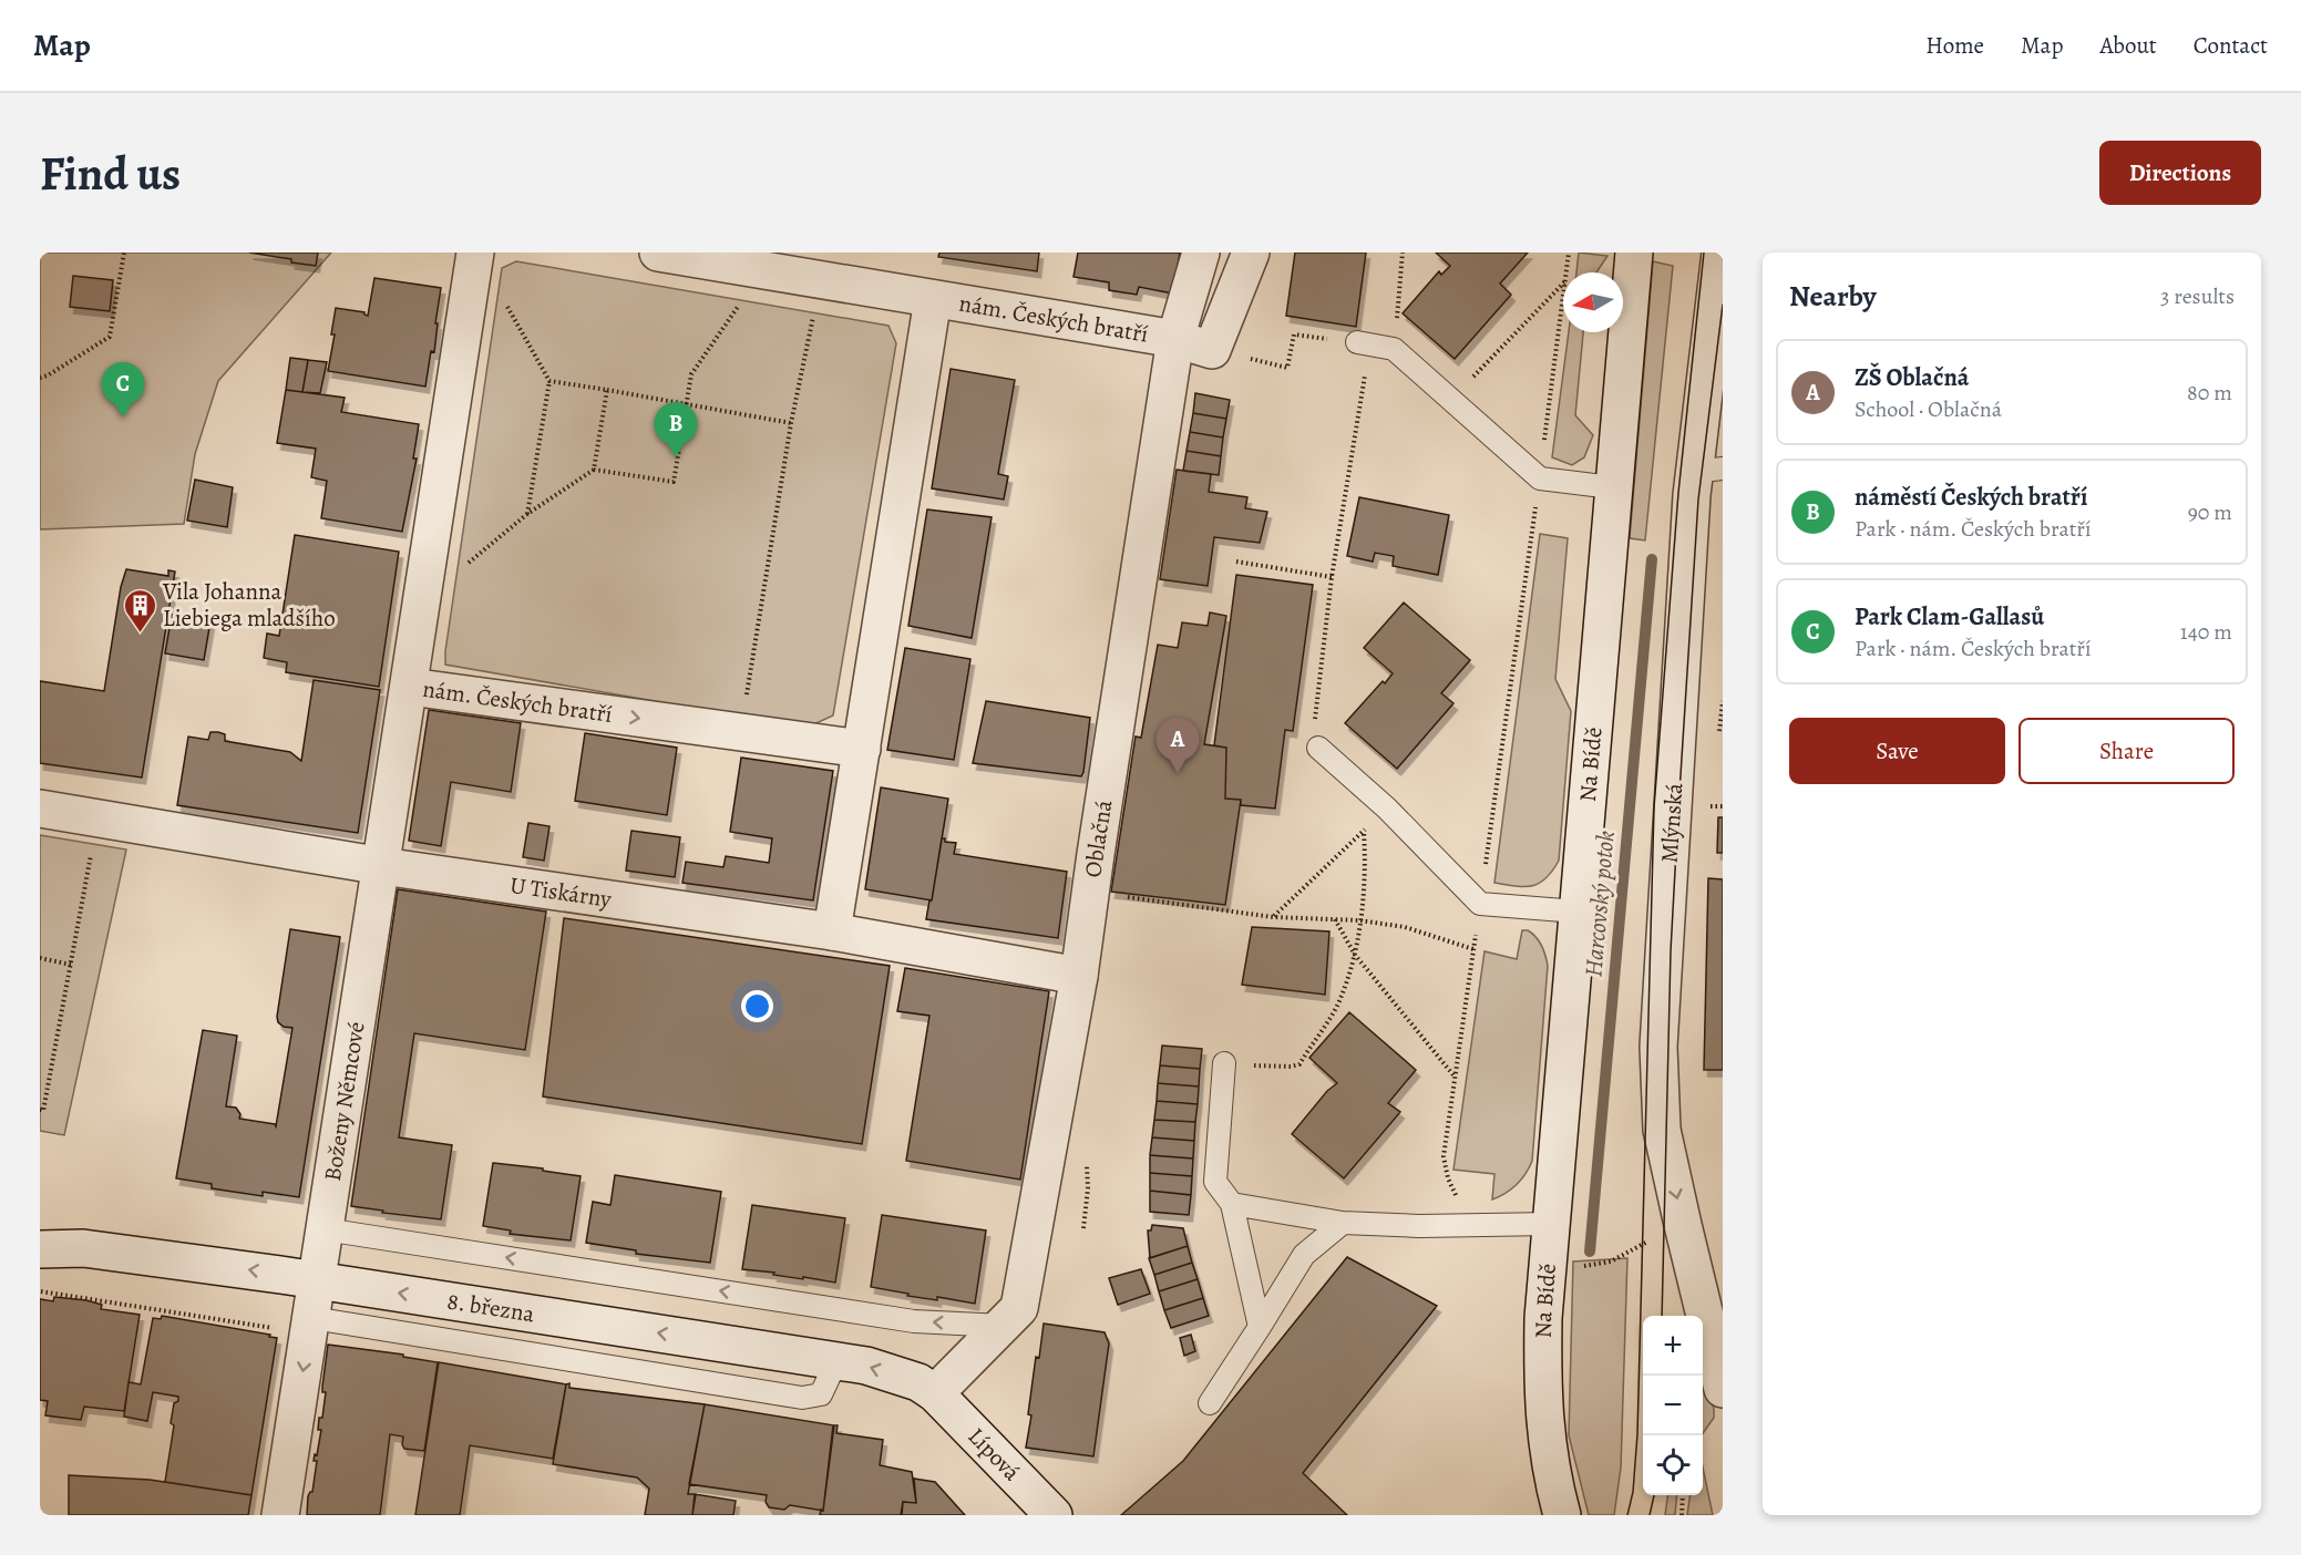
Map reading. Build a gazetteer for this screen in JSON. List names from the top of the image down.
{
  "streets": {
    "street": [
      "nám. Českých bratří",
      "Na Bídě",
      "Mlýnská",
      "Oblačná",
      "U Tiskárny",
      "Boženy Němcové",
      "8. března",
      "Lípová"
    ]
  },
  "crossings": [
    ["nám. Českých bratří", "Oblačná"],
    ["nám. Českých bratří", "U Tiskárny"],
    ["nám. Českých bratří", "Boženy Němcové"],
    ["Oblačná", "U Tiskárny"],
    ["Oblačná", "8. března"],
    ["Oblačná", "Lípová"],
    ["U Tiskárny", "Boženy Němcové"],
    ["Boženy Němcové", "8. března"],
    ["8. března", "Lípová"]
  ],
  "one_way": ["Mlýnská", "8. března"],
  "water": ["Harcovský potok"],
  "places": {
    "building": ["Vila Johanna Liebiega mladšího"]
  },
  "north": "left",
  "page": {
    "header": "Map",
    "nav": [
      "Home",
      "Map",
      "About",
      "Contact"
    ],
    "buttons": [
      "Directions",
      ["Save", "Share"]
    ],
    "title": "Find us",
    "heading": ["Nearby", "3 results"],
    "list": [
      {
        "mark": "A",
        "name": "ZŠ Oblačná",
        "note": "School · Oblačná",
        "value": "80 m"
      },
      {
        "mark": "B",
        "name": "náměstí Českých bratří",
        "note": "Park · nám. Českých bratří",
        "value": "90 m"
      },
      {
        "mark": "C",
        "name": "Park Clam-Gallasů",
        "note": "Park · nám. Českých bratří",
        "value": "140 m"
      }
    ],
    "pins": ["C", "B", "A"],
    "map_buttons": ["+", "−"]
  }
}
